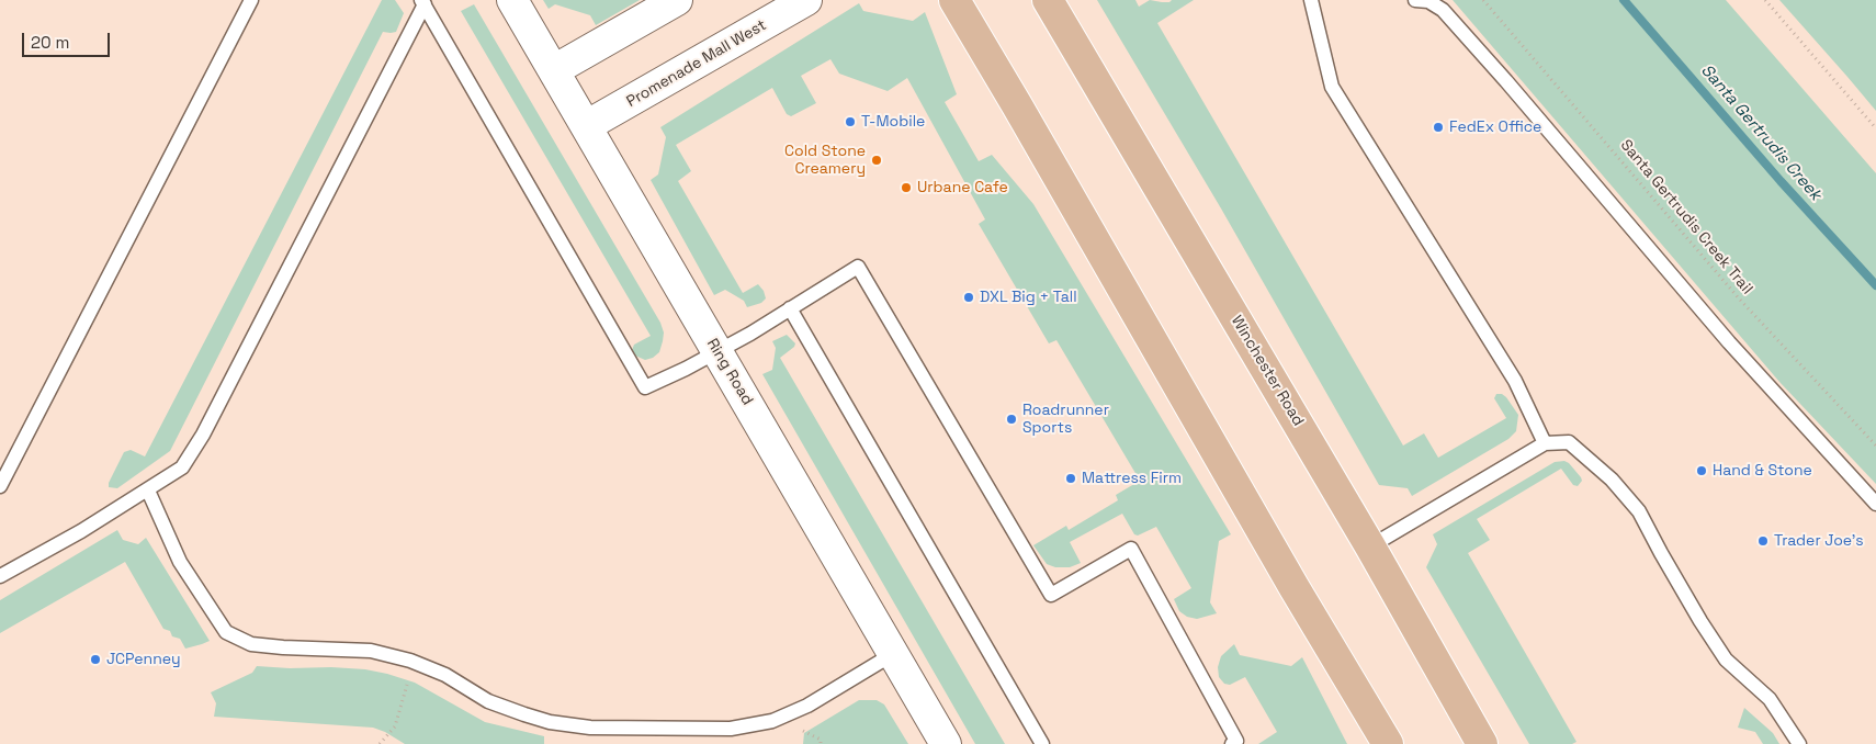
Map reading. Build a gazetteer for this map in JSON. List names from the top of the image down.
{
  "streets": {
    "main road": ["Winchester Road"],
    "street": ["Promenade Mall West", "Ring Road"],
    "path": ["Santa Gertrudis Creek Trail"]
  },
  "crossings": [
    ["Promenade Mall West", "Ring Road"]
  ],
  "water": ["Santa Gertrudis Creek"],
  "places": [
    "T-Mobile",
    "FedEx Office",
    "Cold Stone Creamery",
    "Urbane Cafe",
    "DXL Big + Tall",
    "Roadrunner Sports",
    "Hand & Stone",
    "Mattress Firm",
    "Trader Joe's",
    "JCPenney"
  ],
  "scale_bar": "20 m"
}
